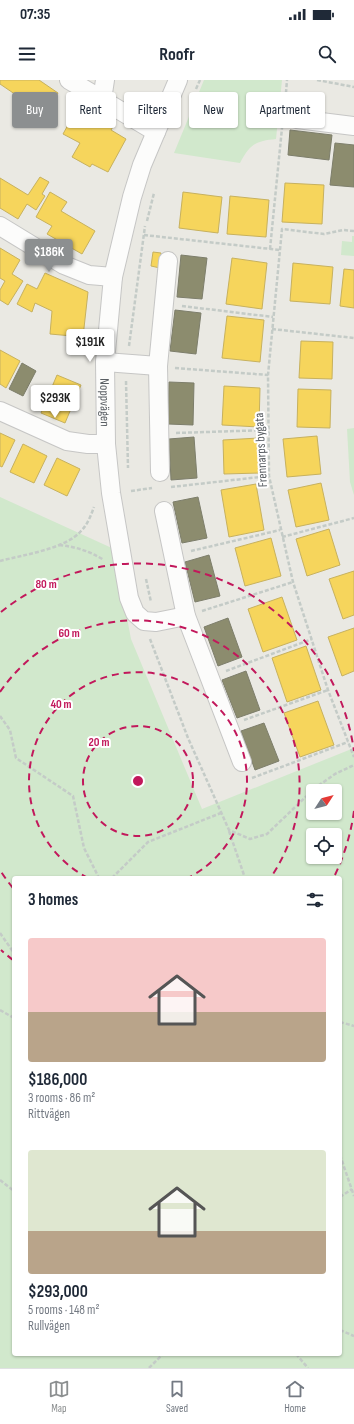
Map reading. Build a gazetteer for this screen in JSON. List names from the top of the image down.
{
  "streets": {
    "street": ["Noppvägen"],
    "path": ["Frennarps bygata"]
  },
  "north": "top right",
  "page": {
    "status": "07:35",
    "header": "Roofr",
    "chip": [
      "Buy",
      "Rent",
      "Filters",
      "New",
      "Apartment"
    ],
    "price": ["$186K", "$191K", "$293K"],
    "heading": "3 homes",
    "list": [
      {
        "name": "$186,000",
        "note": "3 rooms · 86 m² · Rittvägen"
      },
      {
        "name": "$293,000",
        "note": "5 rooms · 148 m² · Rullvägen"
      }
    ],
    "tabs": ["Map", "Saved", "Home"]
  },
  "rings": [
    "80 m",
    "60 m",
    "40 m",
    "20 m"
  ]
}
